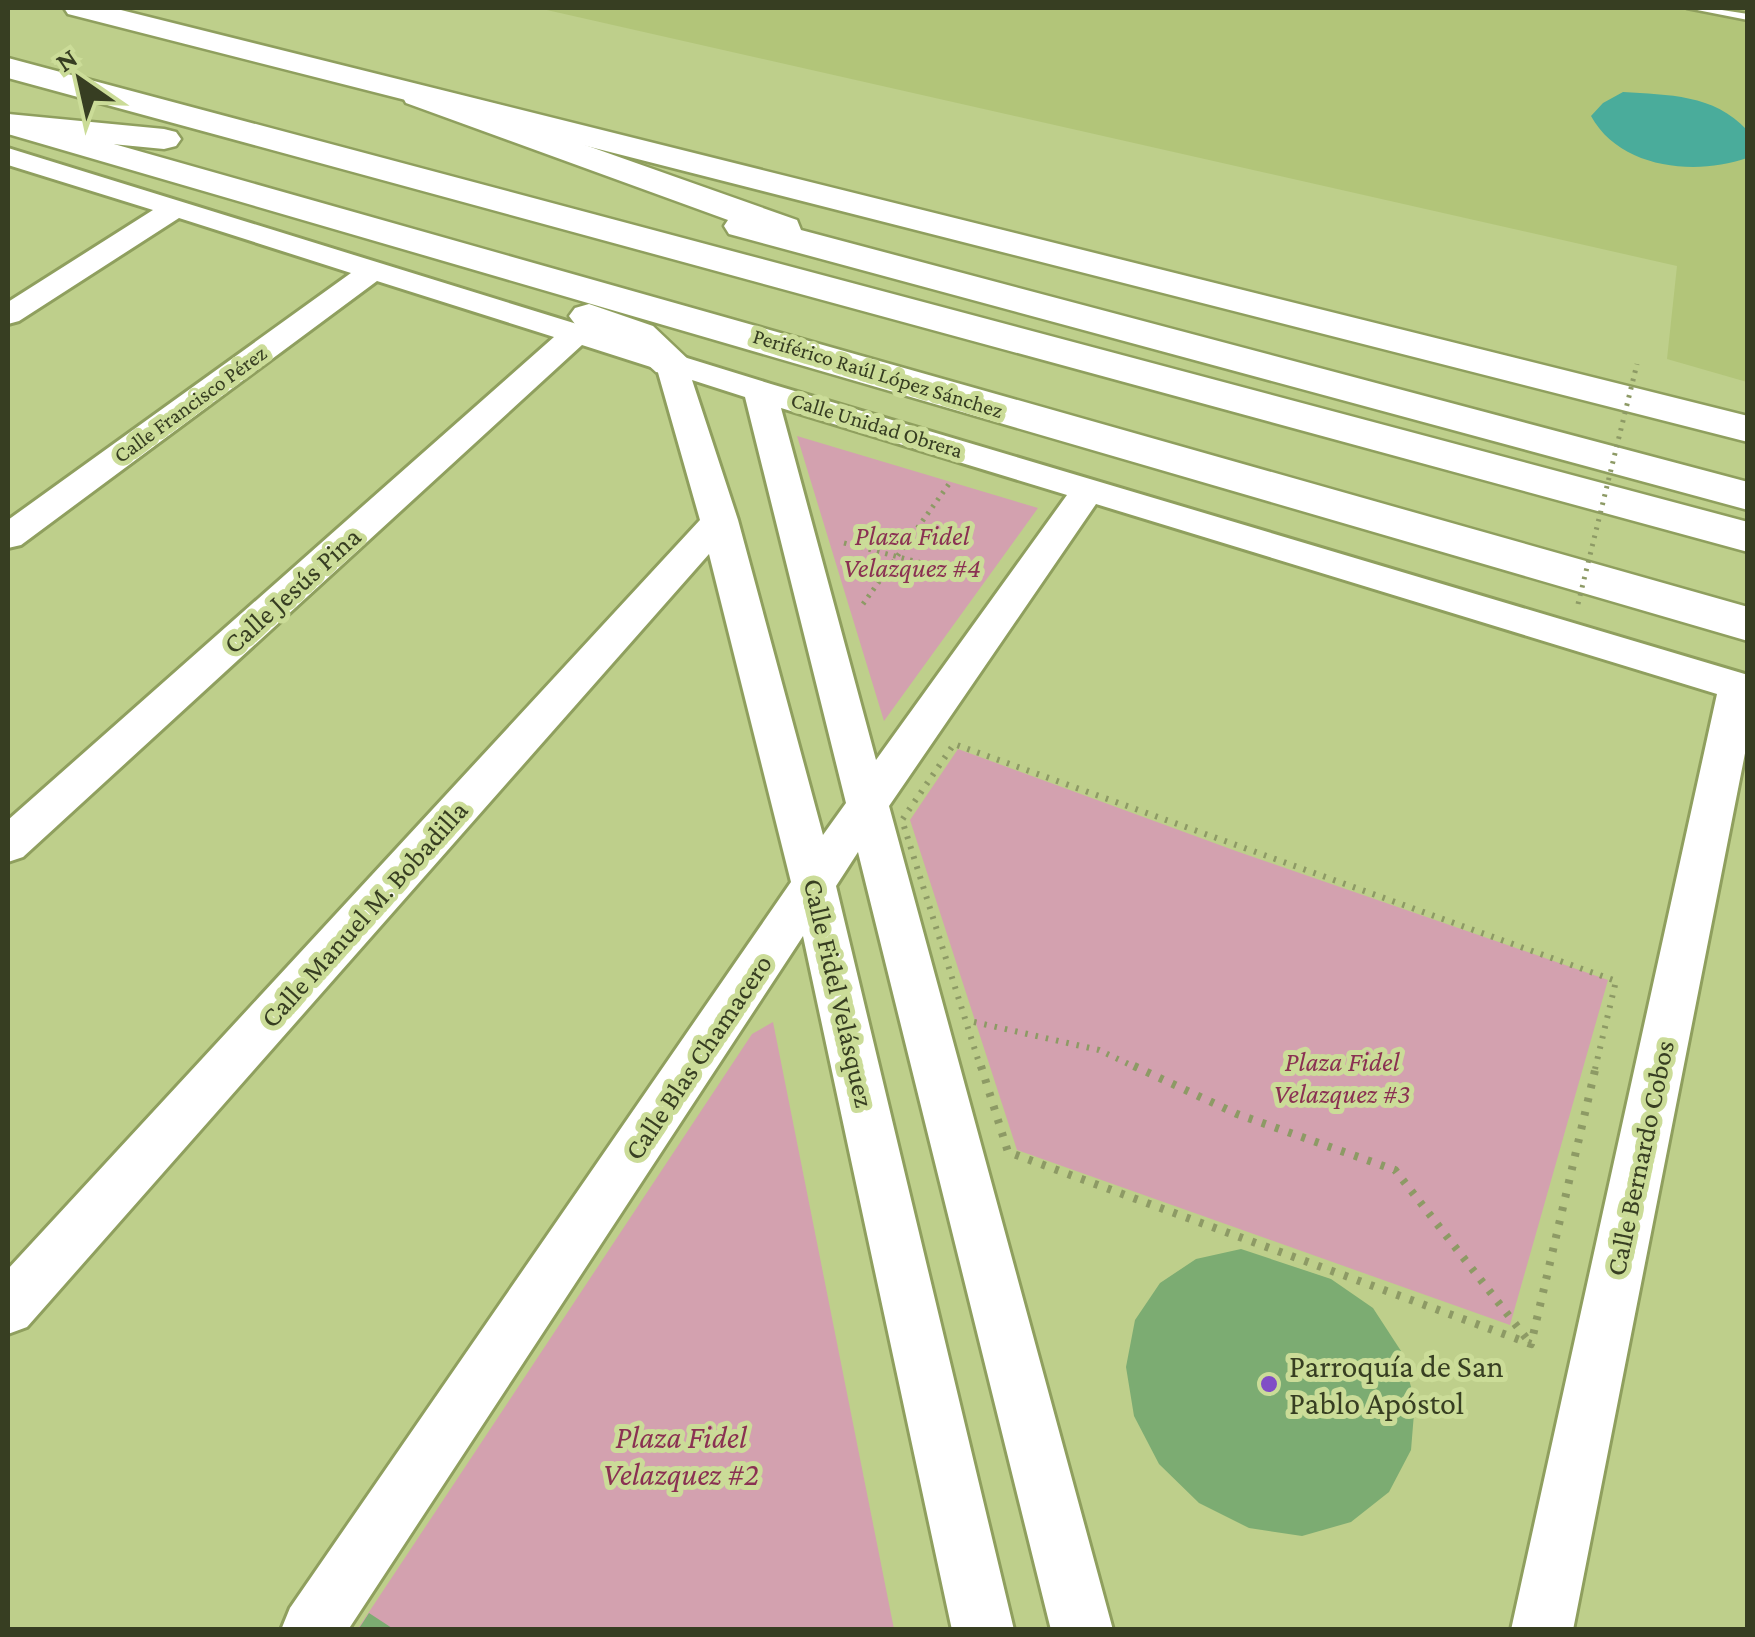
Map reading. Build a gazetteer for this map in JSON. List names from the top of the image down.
{
  "streets": {
    "main road": ["Periférico Raúl López Sánchez"],
    "street": [
      "Calle Francisco Pérez",
      "Calle Unidad Obrera",
      "Calle Jesús Pina",
      "Calle Manuel M. Bobadilla",
      "Calle Fidel Velásquez",
      "Calle Blas Chamacero",
      "Calle Bernardo Cobos"
    ]
  },
  "crossings": [
    ["Calle Francisco Pérez", "Calle Unidad Obrera"],
    ["Calle Unidad Obrera", "Calle Jesús Pina"],
    ["Calle Unidad Obrera", "Calle Fidel Velásquez"],
    ["Calle Unidad Obrera", "Calle Blas Chamacero"],
    ["Calle Unidad Obrera", "Calle Bernardo Cobos"],
    ["Calle Manuel M. Bobadilla", "Calle Fidel Velásquez"],
    ["Calle Fidel Velásquez", "Calle Blas Chamacero"]
  ],
  "parks": ["Plaza Fidel Velazquez #4", "Plaza Fidel Velazquez #3", "Plaza Fidel Velazquez #2"],
  "places": ["Parroquía de San Pablo Apóstol"],
  "north": "top left"
}
